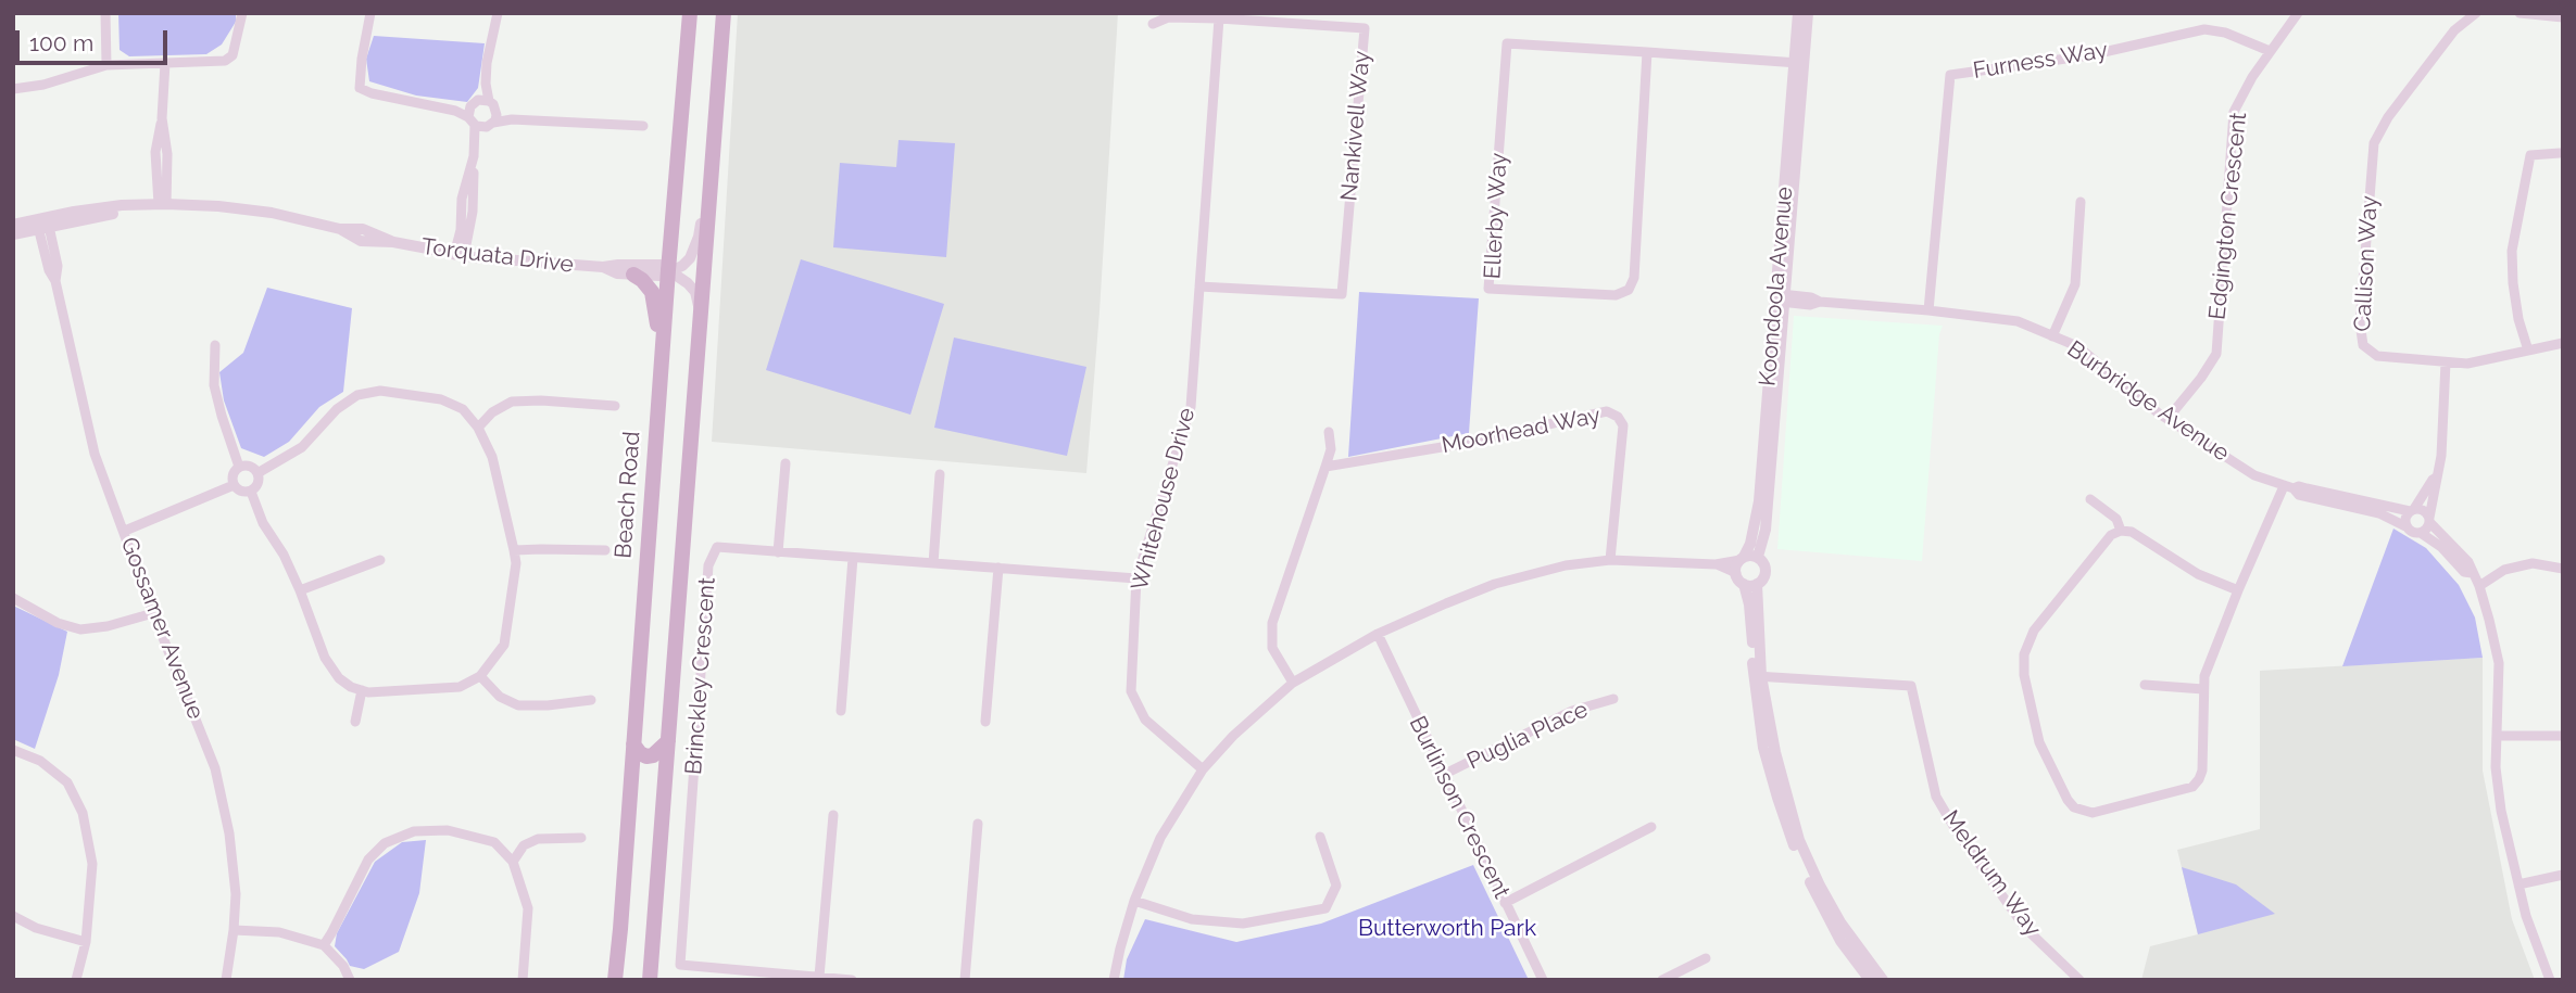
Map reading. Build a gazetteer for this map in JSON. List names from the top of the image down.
{
  "streets": {
    "main road": ["Beach Road"],
    "street": [
      "Furness Way",
      "Nankivell Way",
      "Ellerby Way",
      "Edgington Crescent",
      "Torquata Drive",
      "Callison Way",
      "Koondoola Avenue",
      "Burbridge Avenue",
      "Moorhead Way",
      "Whitehouse Drive",
      "Gossamer Avenue",
      "Brinckley Crescent",
      "Puglia Place",
      "Burlinson Crescent",
      "Meldrum Way"
    ]
  },
  "crossings": [
    ["Furness Way", "Edgington Crescent"],
    ["Furness Way", "Burbridge Avenue"],
    ["Nankivell Way", "Whitehouse Drive"],
    ["Ellerby Way", "Koondoola Avenue"],
    ["Edgington Crescent", "Burbridge Avenue"],
    ["Torquata Drive", "Beach Road"],
    ["Torquata Drive", "Gossamer Avenue"],
    ["Koondoola Avenue", "Burbridge Avenue"],
    ["Whitehouse Drive", "Brinckley Crescent"],
    ["Puglia Place", "Burlinson Crescent"]
  ],
  "parks": ["Butterworth Park"],
  "scale_bar": "100 m"
}
